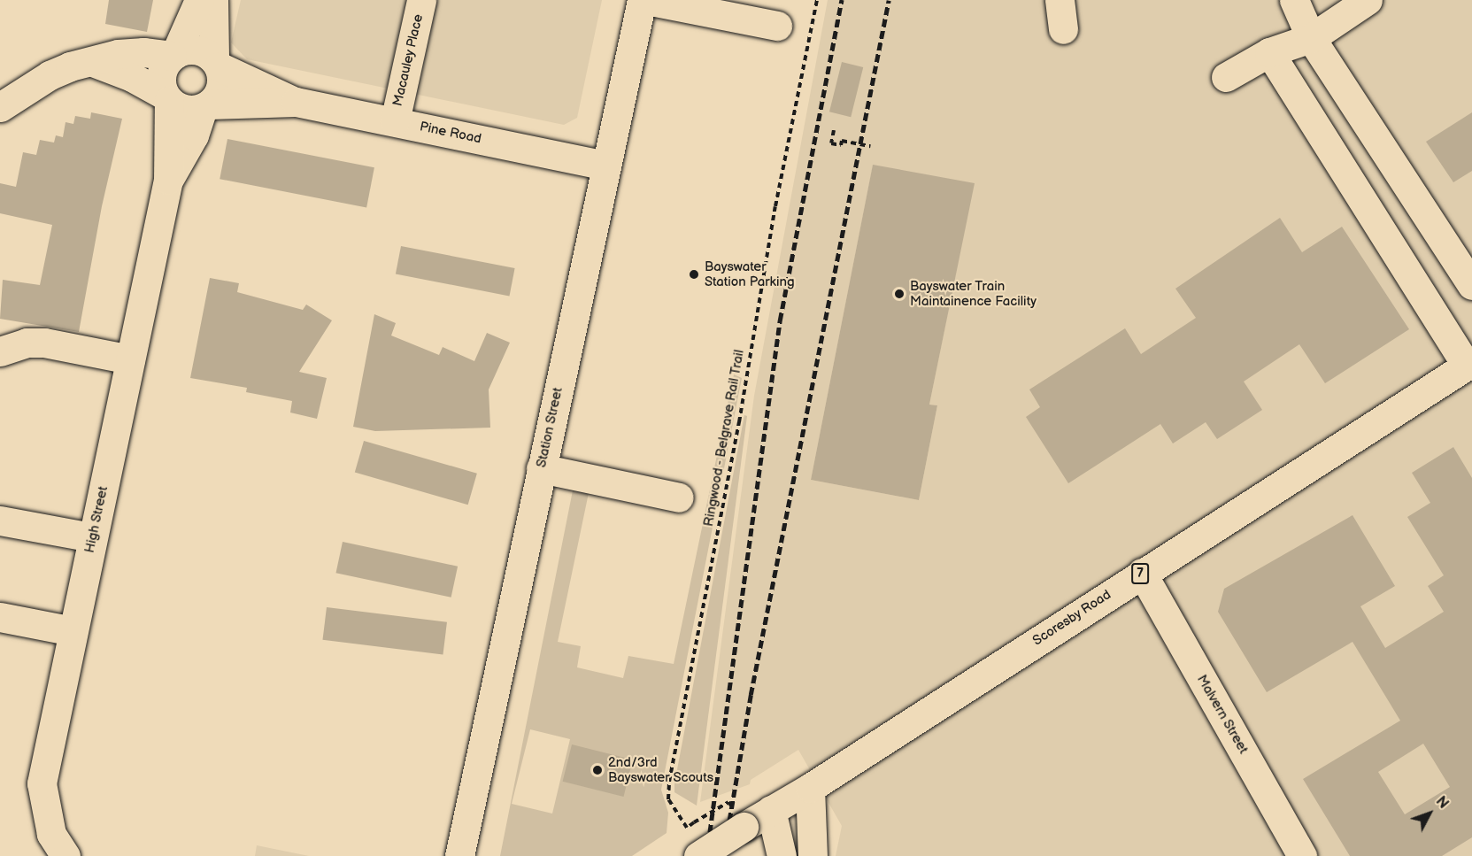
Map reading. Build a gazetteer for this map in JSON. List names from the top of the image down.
{
  "streets": {
    "street": [
      "Macauley Place",
      "Pine Road",
      "Station Street",
      "High Street",
      "7",
      "Scoresby Road",
      "Malvern Street"
    ],
    "path": ["Ringwood - Belgrave Rail Trail"]
  },
  "crossings": [
    ["Macauley Place", "Pine Road"],
    ["Pine Road", "Station Street"],
    ["Pine Road", "High Street"],
    ["Scoresby Road", "Malvern Street"]
  ],
  "places": ["Bayswater Station Parking", "Bayswater Train Maintainence Facility", "2nd/3rd Bayswater Scouts"],
  "north": "top right"
}
